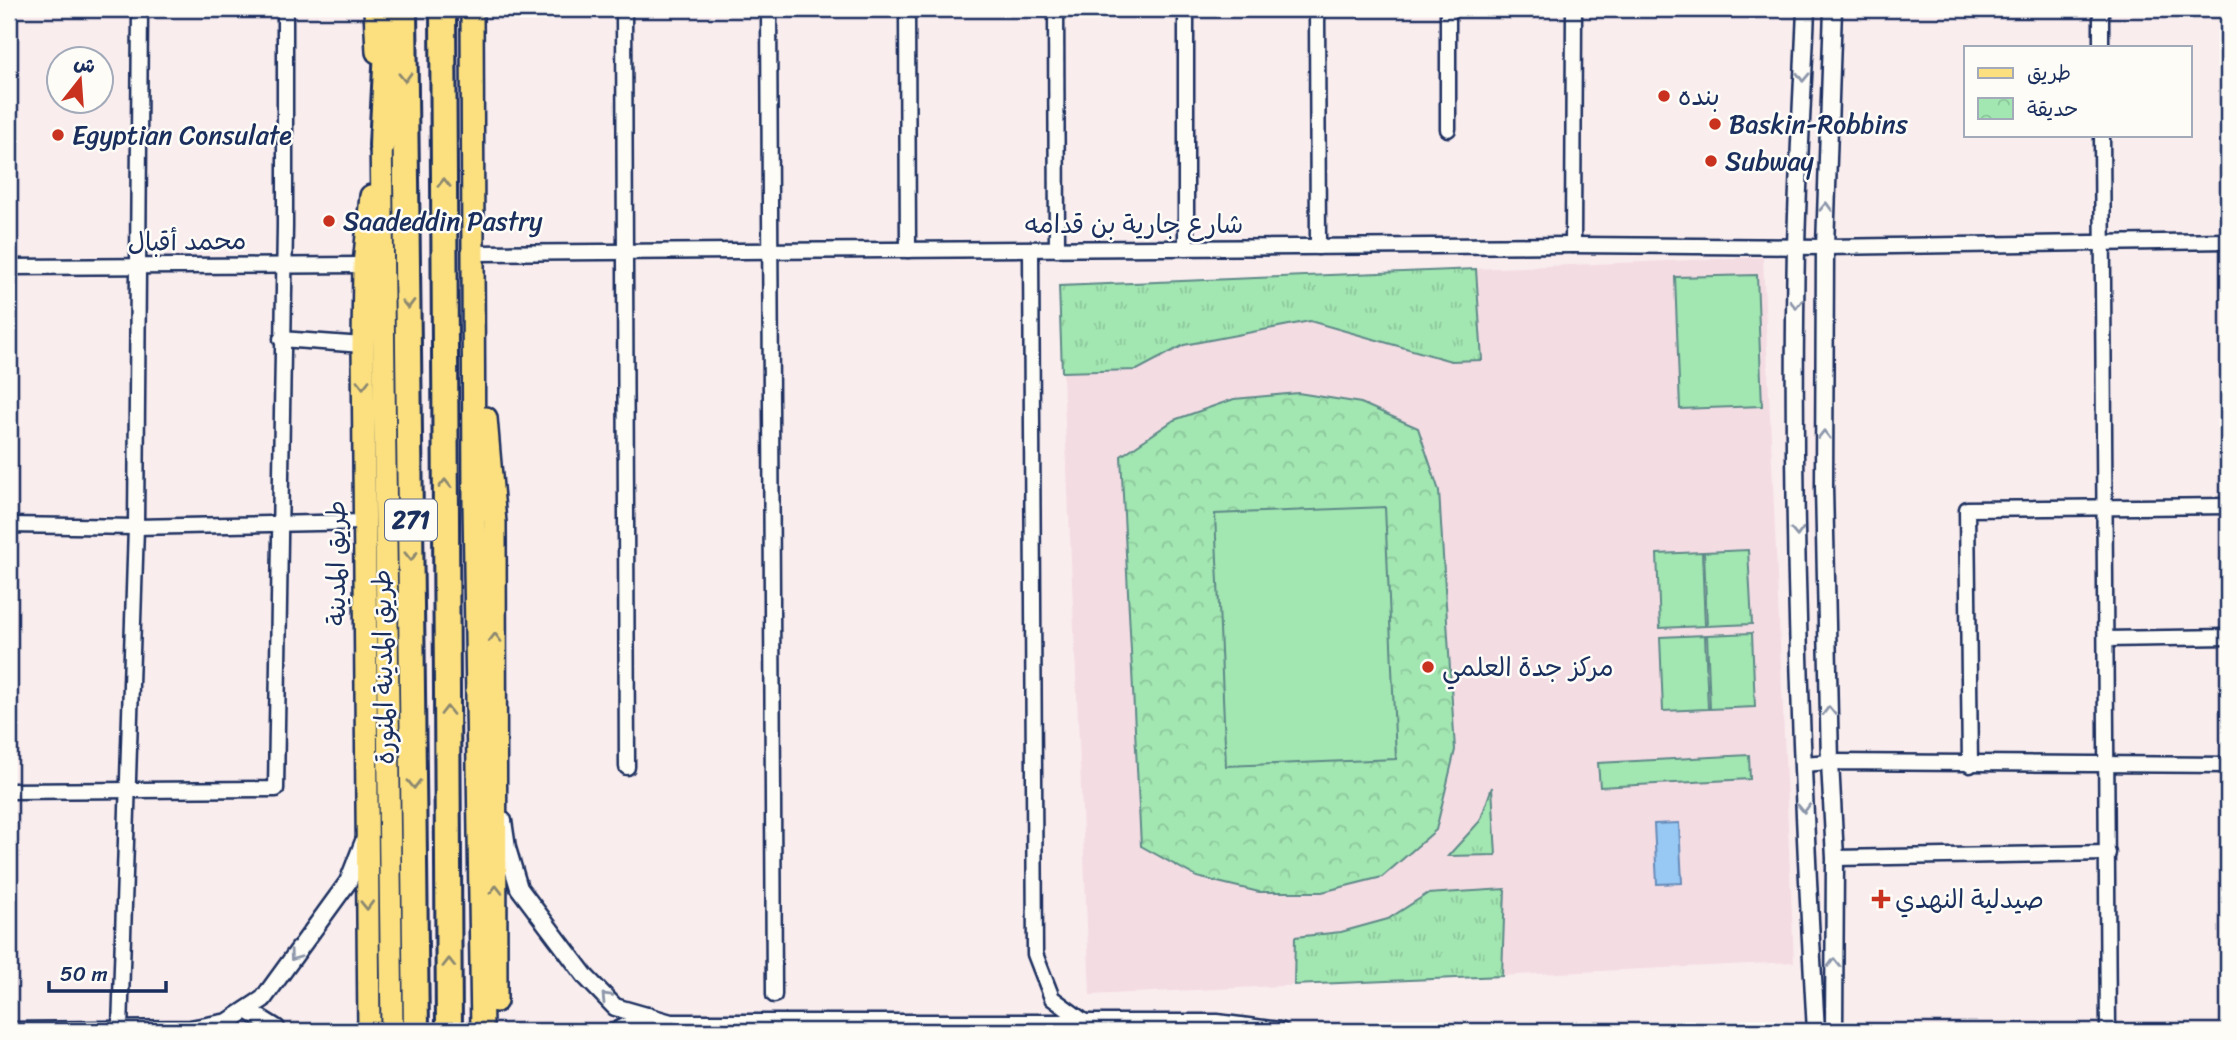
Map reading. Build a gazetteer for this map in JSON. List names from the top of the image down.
{
  "streets": {
    "highway": ["271", "طريق المدينة المنورة"],
    "main road": ["طريق المدينة"],
    "street": ["شارع جارية بن قدامه", "محمد أقبال"]
  },
  "places": {
    "other": [
      "بنده",
      "Baskin-Robbins",
      "Egyptian Consulate",
      "Subway",
      "Saadeddin Pastry",
      "مركز جدة العلمي"
    ],
    "health": ["صيدلية النهدي"]
  },
  "legend": ["طريق", "حديقة"],
  "scale_bar": "50 m",
  "north": "top"
}
